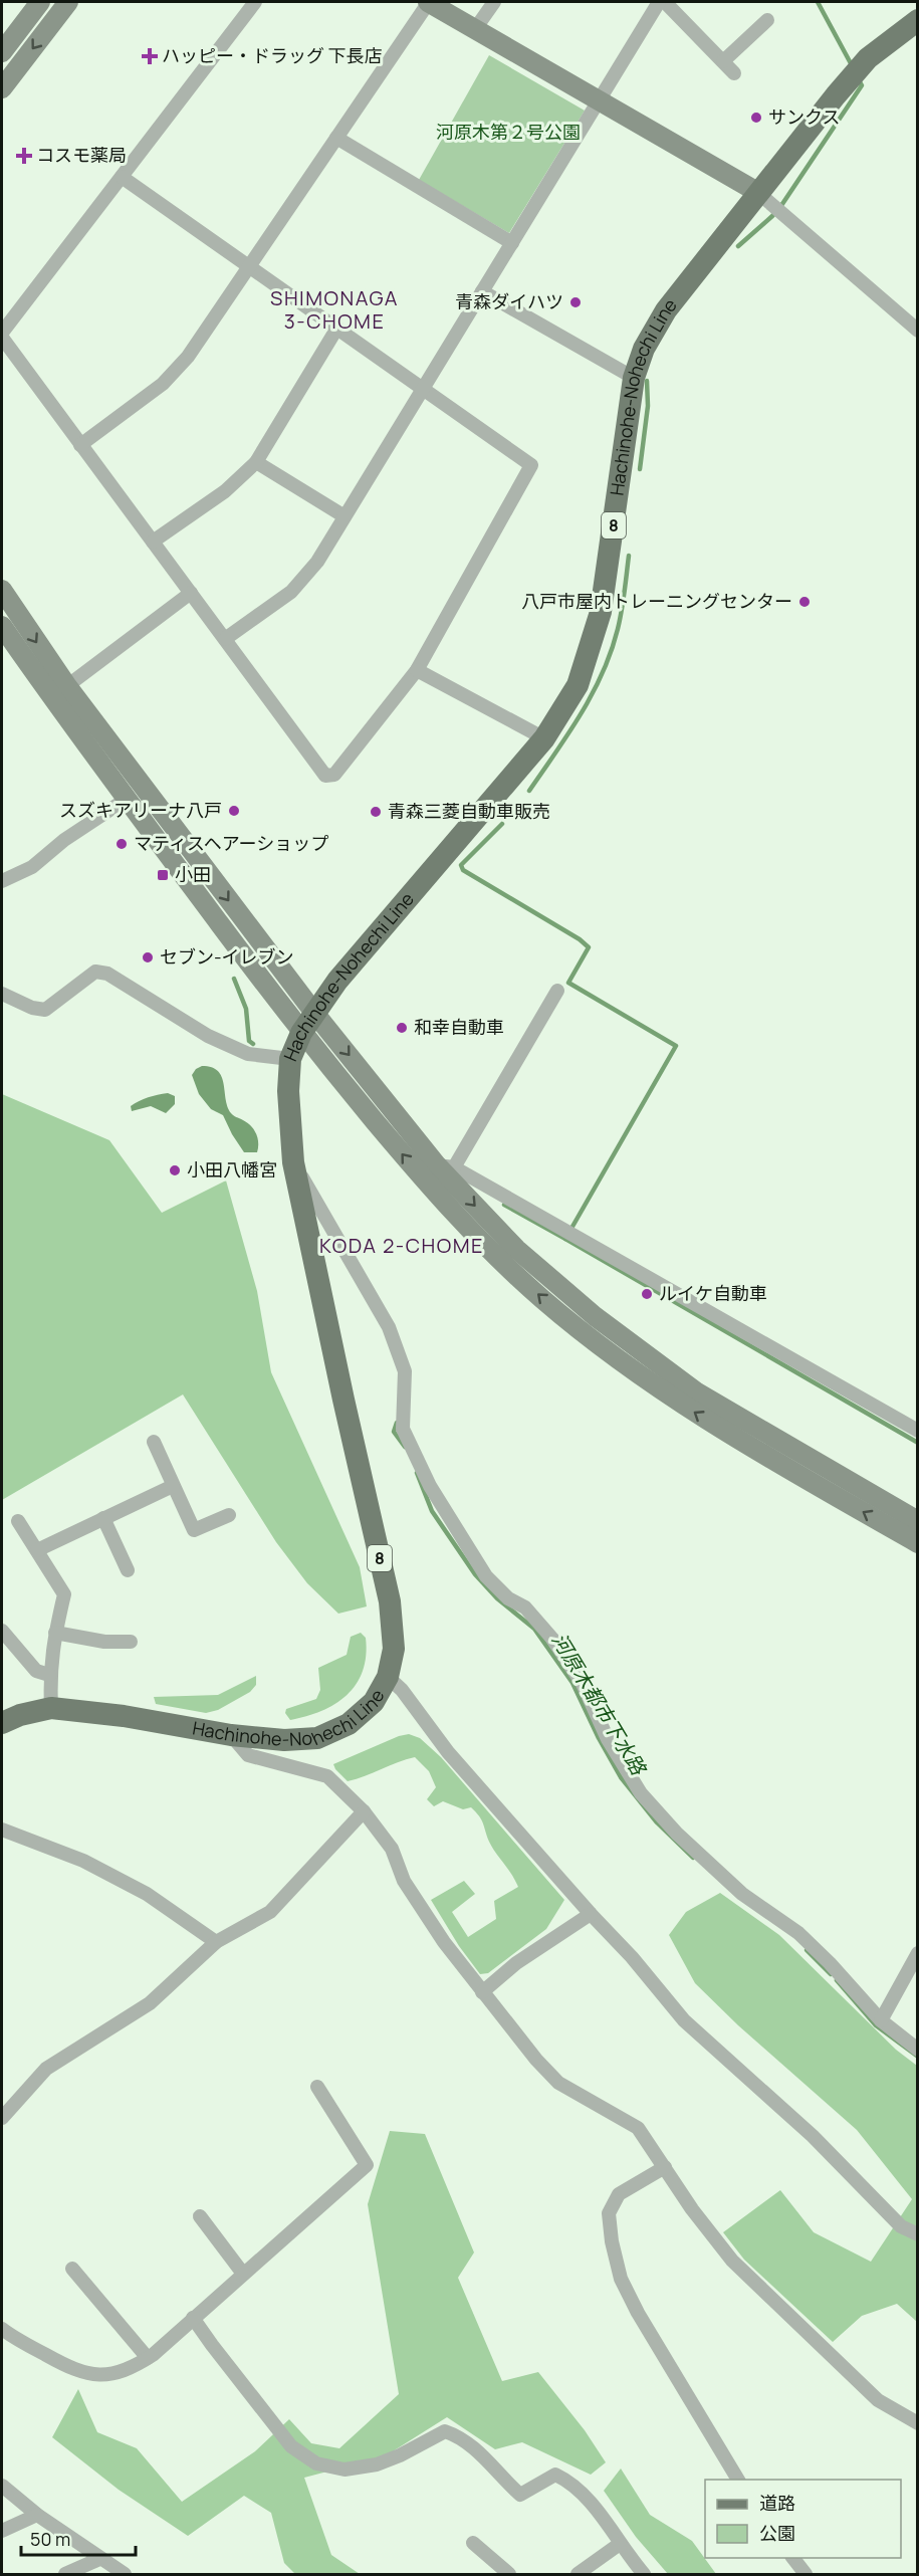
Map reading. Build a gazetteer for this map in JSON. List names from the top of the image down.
{
  "streets": {
    "main road": ["Hachinohe-Nohechi Line", "8"]
  },
  "districts": ["SHIMONAGA 3-CHOME", "KODA 2-CHOME"],
  "water": ["河原木都市下水路"],
  "parks": ["河原木第２号公園"],
  "places": {
    "health": ["ハッピー・ドラッグ 下長店", "コスモ薬局"],
    "other": [
      "サンクス",
      "青森ダイハツ",
      "八戸市屋内トレーニングセンター",
      "スズキアリーナ八戸",
      "青森三菱自動車販売",
      "マティスヘアーショップ",
      "セブン-イレブン",
      "和幸自動車",
      "小田八幡宮",
      "ルイケ自動車"
    ],
    "transit": ["小田"]
  },
  "legend": ["道路", "公園"],
  "scale_bar": "50 m"
}
